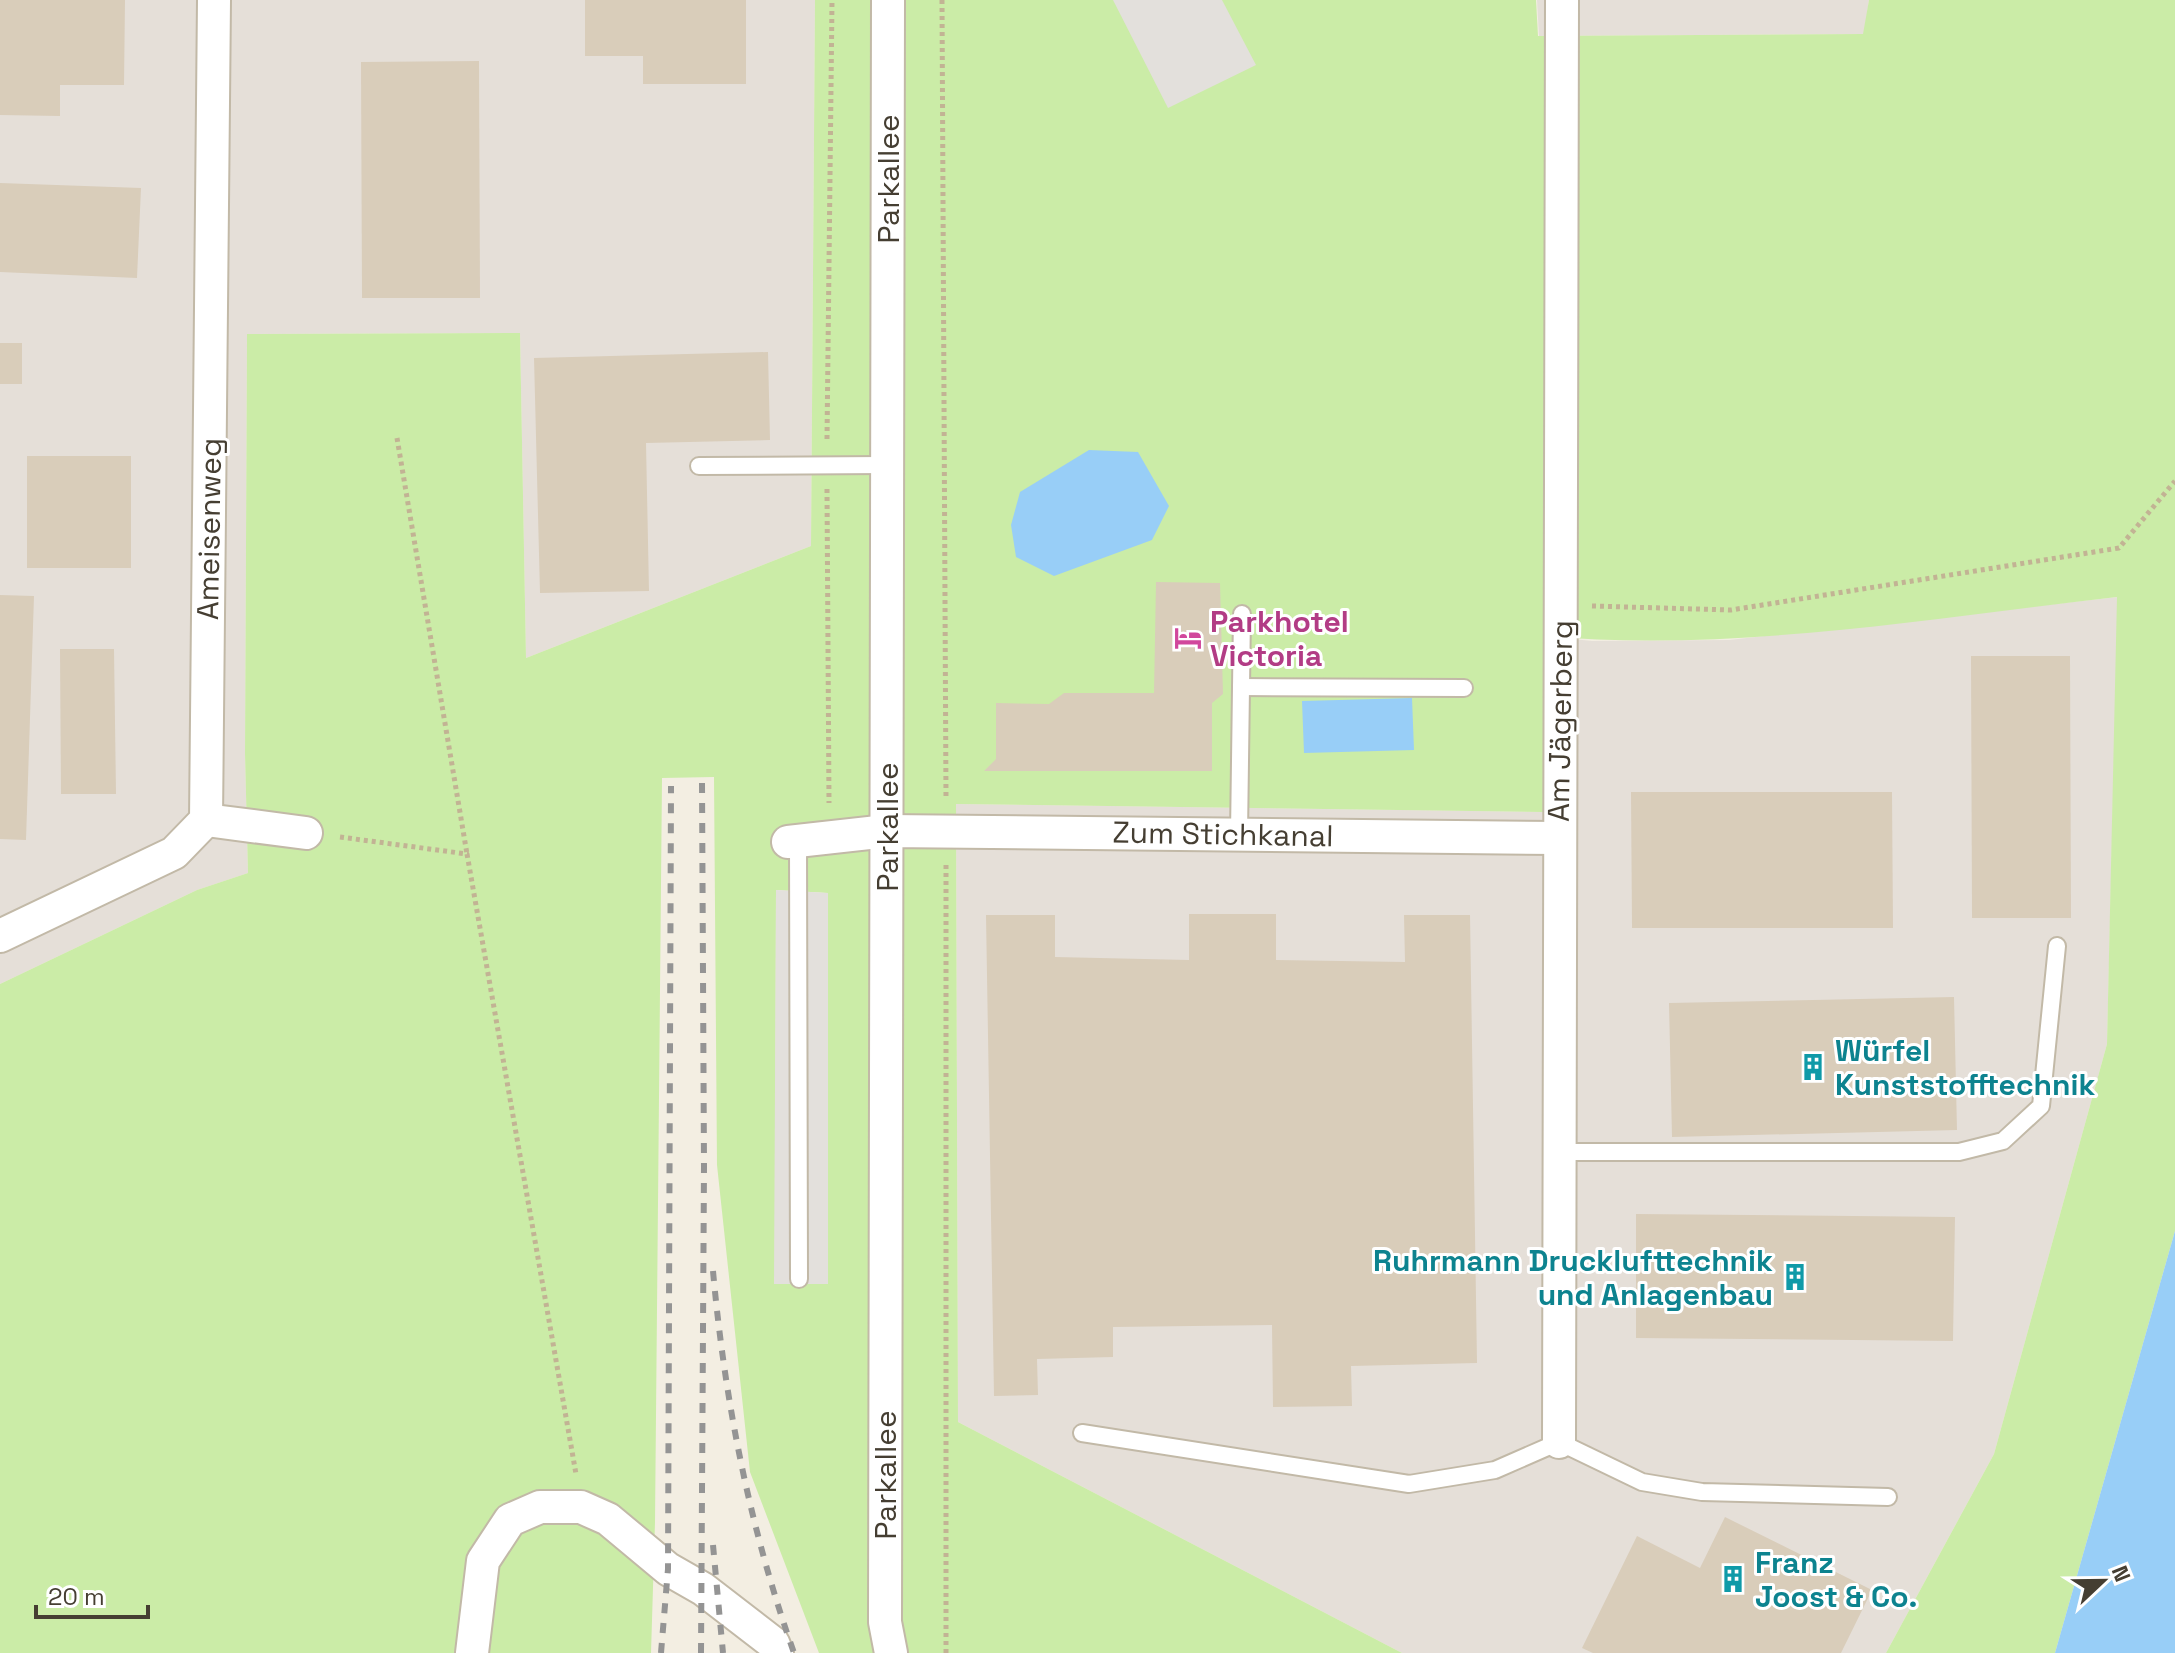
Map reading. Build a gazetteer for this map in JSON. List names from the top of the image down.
{
  "streets": {
    "street": [
      "Parkallee",
      "Ameisenweg",
      "Am Jägerberg",
      "Zum Stichkanal"
    ]
  },
  "crossings": [
    ["Parkallee", "Zum Stichkanal"],
    ["Am Jägerberg", "Zum Stichkanal"]
  ],
  "places": {
    "hotel": ["Parkhotel Victoria"],
    "building": ["Würfel Kunststofftechnik", "Ruhrmann Drucklufttechnik und Anlagenbau", "Franz Joost & Co."]
  },
  "scale_bar": "20 m",
  "north": "right"
}
